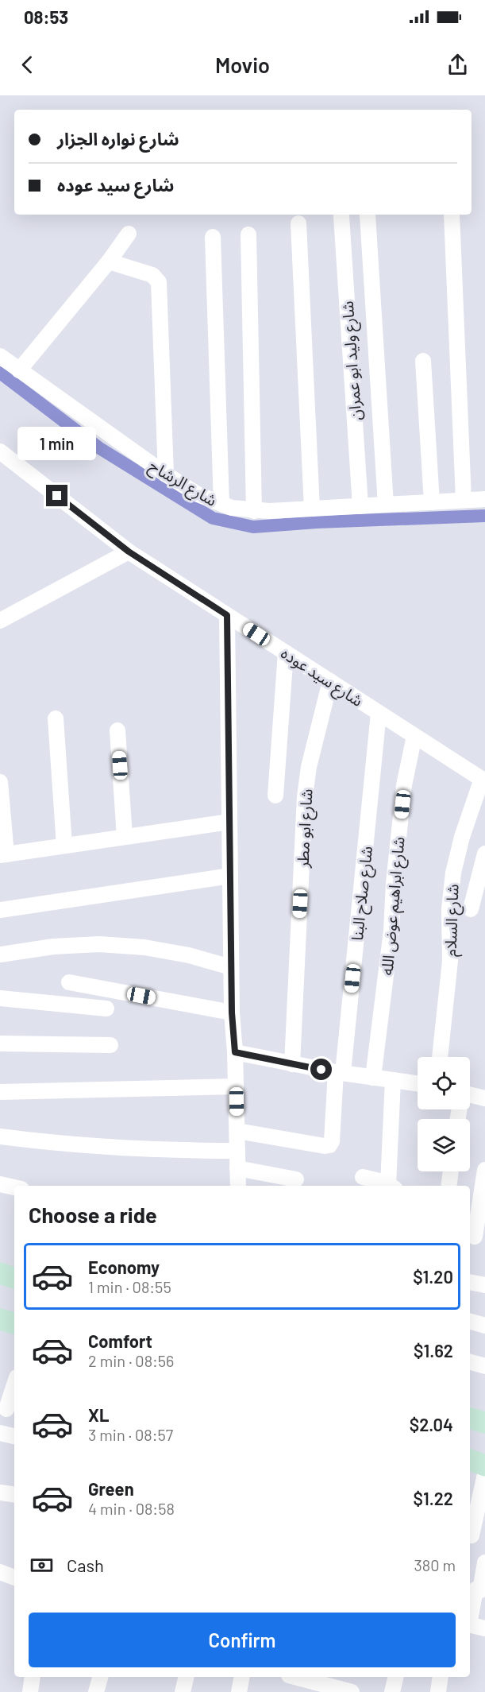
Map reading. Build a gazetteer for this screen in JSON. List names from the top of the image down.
{
  "streets": {
    "street": [
      "شارع وليد ابو عمران",
      "شارع الرشاح",
      "شارع سيد عوده",
      "شارع ابو مطر",
      "شارع صلاح البنا",
      "شارع ابراهيم عوض الله",
      "شارع السلام"
    ]
  },
  "crossings": [
    ["شارع وليد ابو عمران", "شارع الرشاح"],
    ["شارع سيد عوده", "شارع ابو مطر"],
    ["شارع سيد عوده", "شارع صلاح البنا"],
    ["شارع سيد عوده", "شارع ابراهيم عوض الله"],
    ["شارع سيد عوده", "شارع السلام"]
  ],
  "page": {
    "status": "08:53",
    "header": "Movio",
    "banner": ["شارع نواره الجزار", "شارع سيد عوده"],
    "bubble": "1 min",
    "heading": "Choose a ride",
    "list": [
      {
        "name": "Economy",
        "note": "1 min · 08:55",
        "value": "$1.20"
      },
      {
        "name": "Comfort",
        "note": "2 min · 08:56",
        "value": "$1.62"
      },
      {
        "name": "XL",
        "note": "3 min · 08:57",
        "value": "$2.04"
      },
      {
        "name": "Green",
        "note": "4 min · 08:58",
        "value": "$1.22"
      }
    ],
    "pay": ["Cash", "380 m"],
    "buttons": "Confirm"
  }
}
